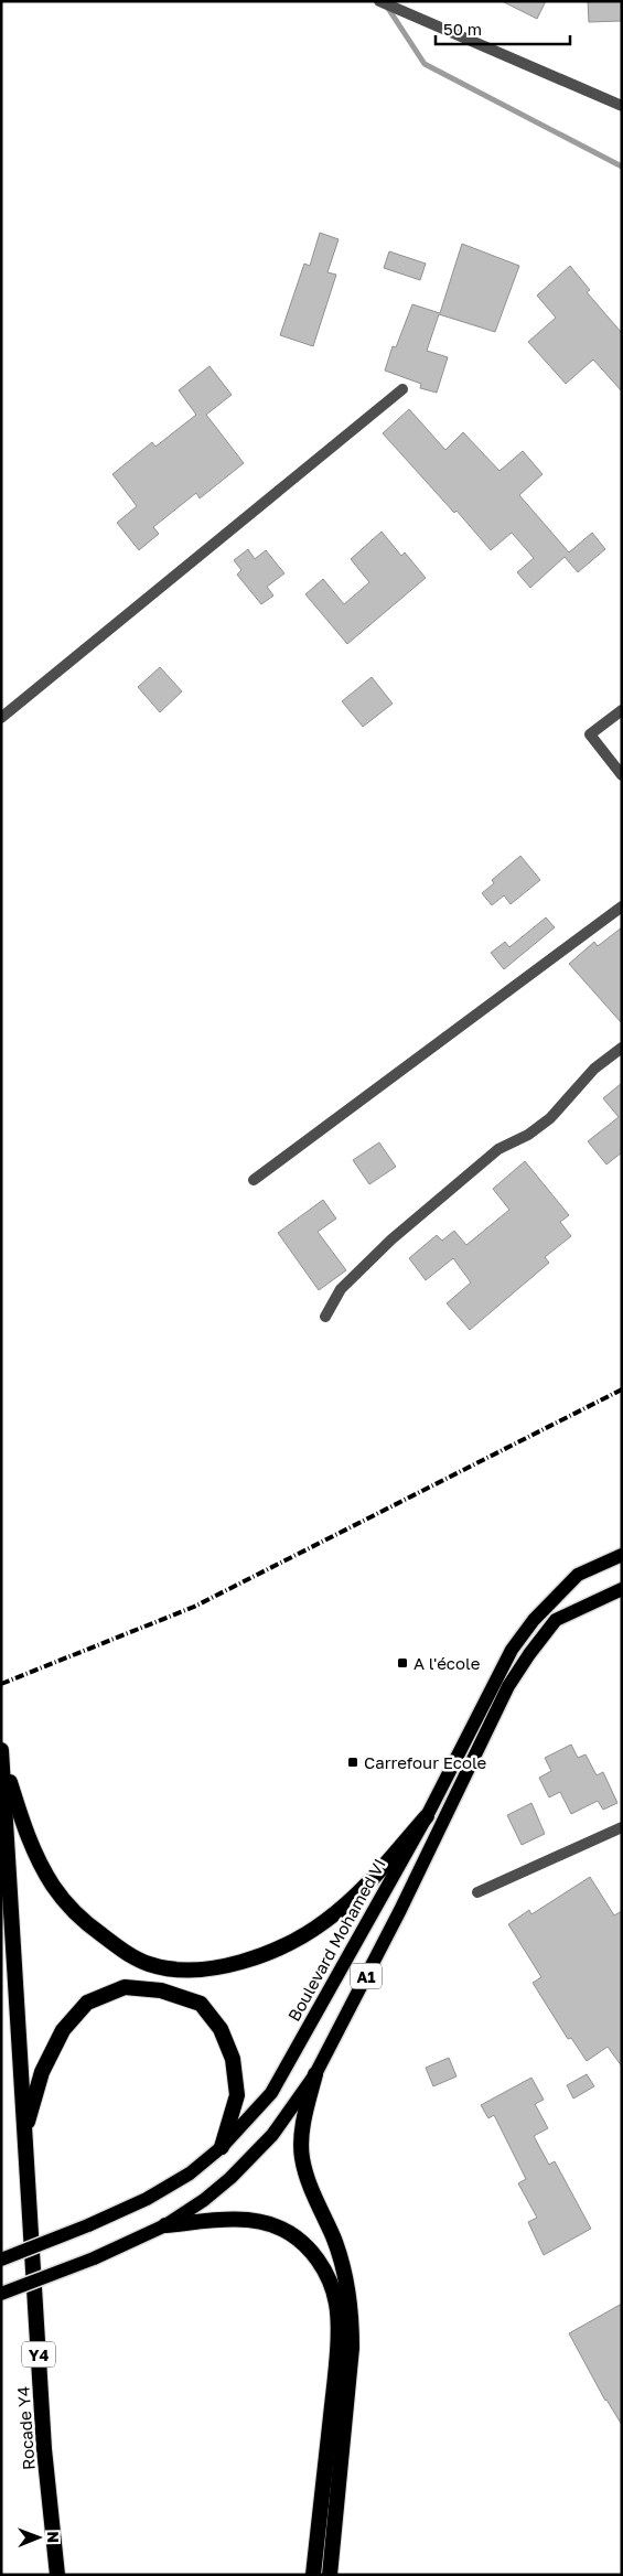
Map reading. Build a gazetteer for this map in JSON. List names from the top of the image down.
{
  "streets": {
    "highway": ["Y4", "Rocade Y4"],
    "main road": ["Boulevard Mohamed VI", "A1"]
  },
  "places": {
    "transit": ["A l'école", "Carrefour Ecole"]
  },
  "scale_bar": "50 m",
  "north": "right"
}
